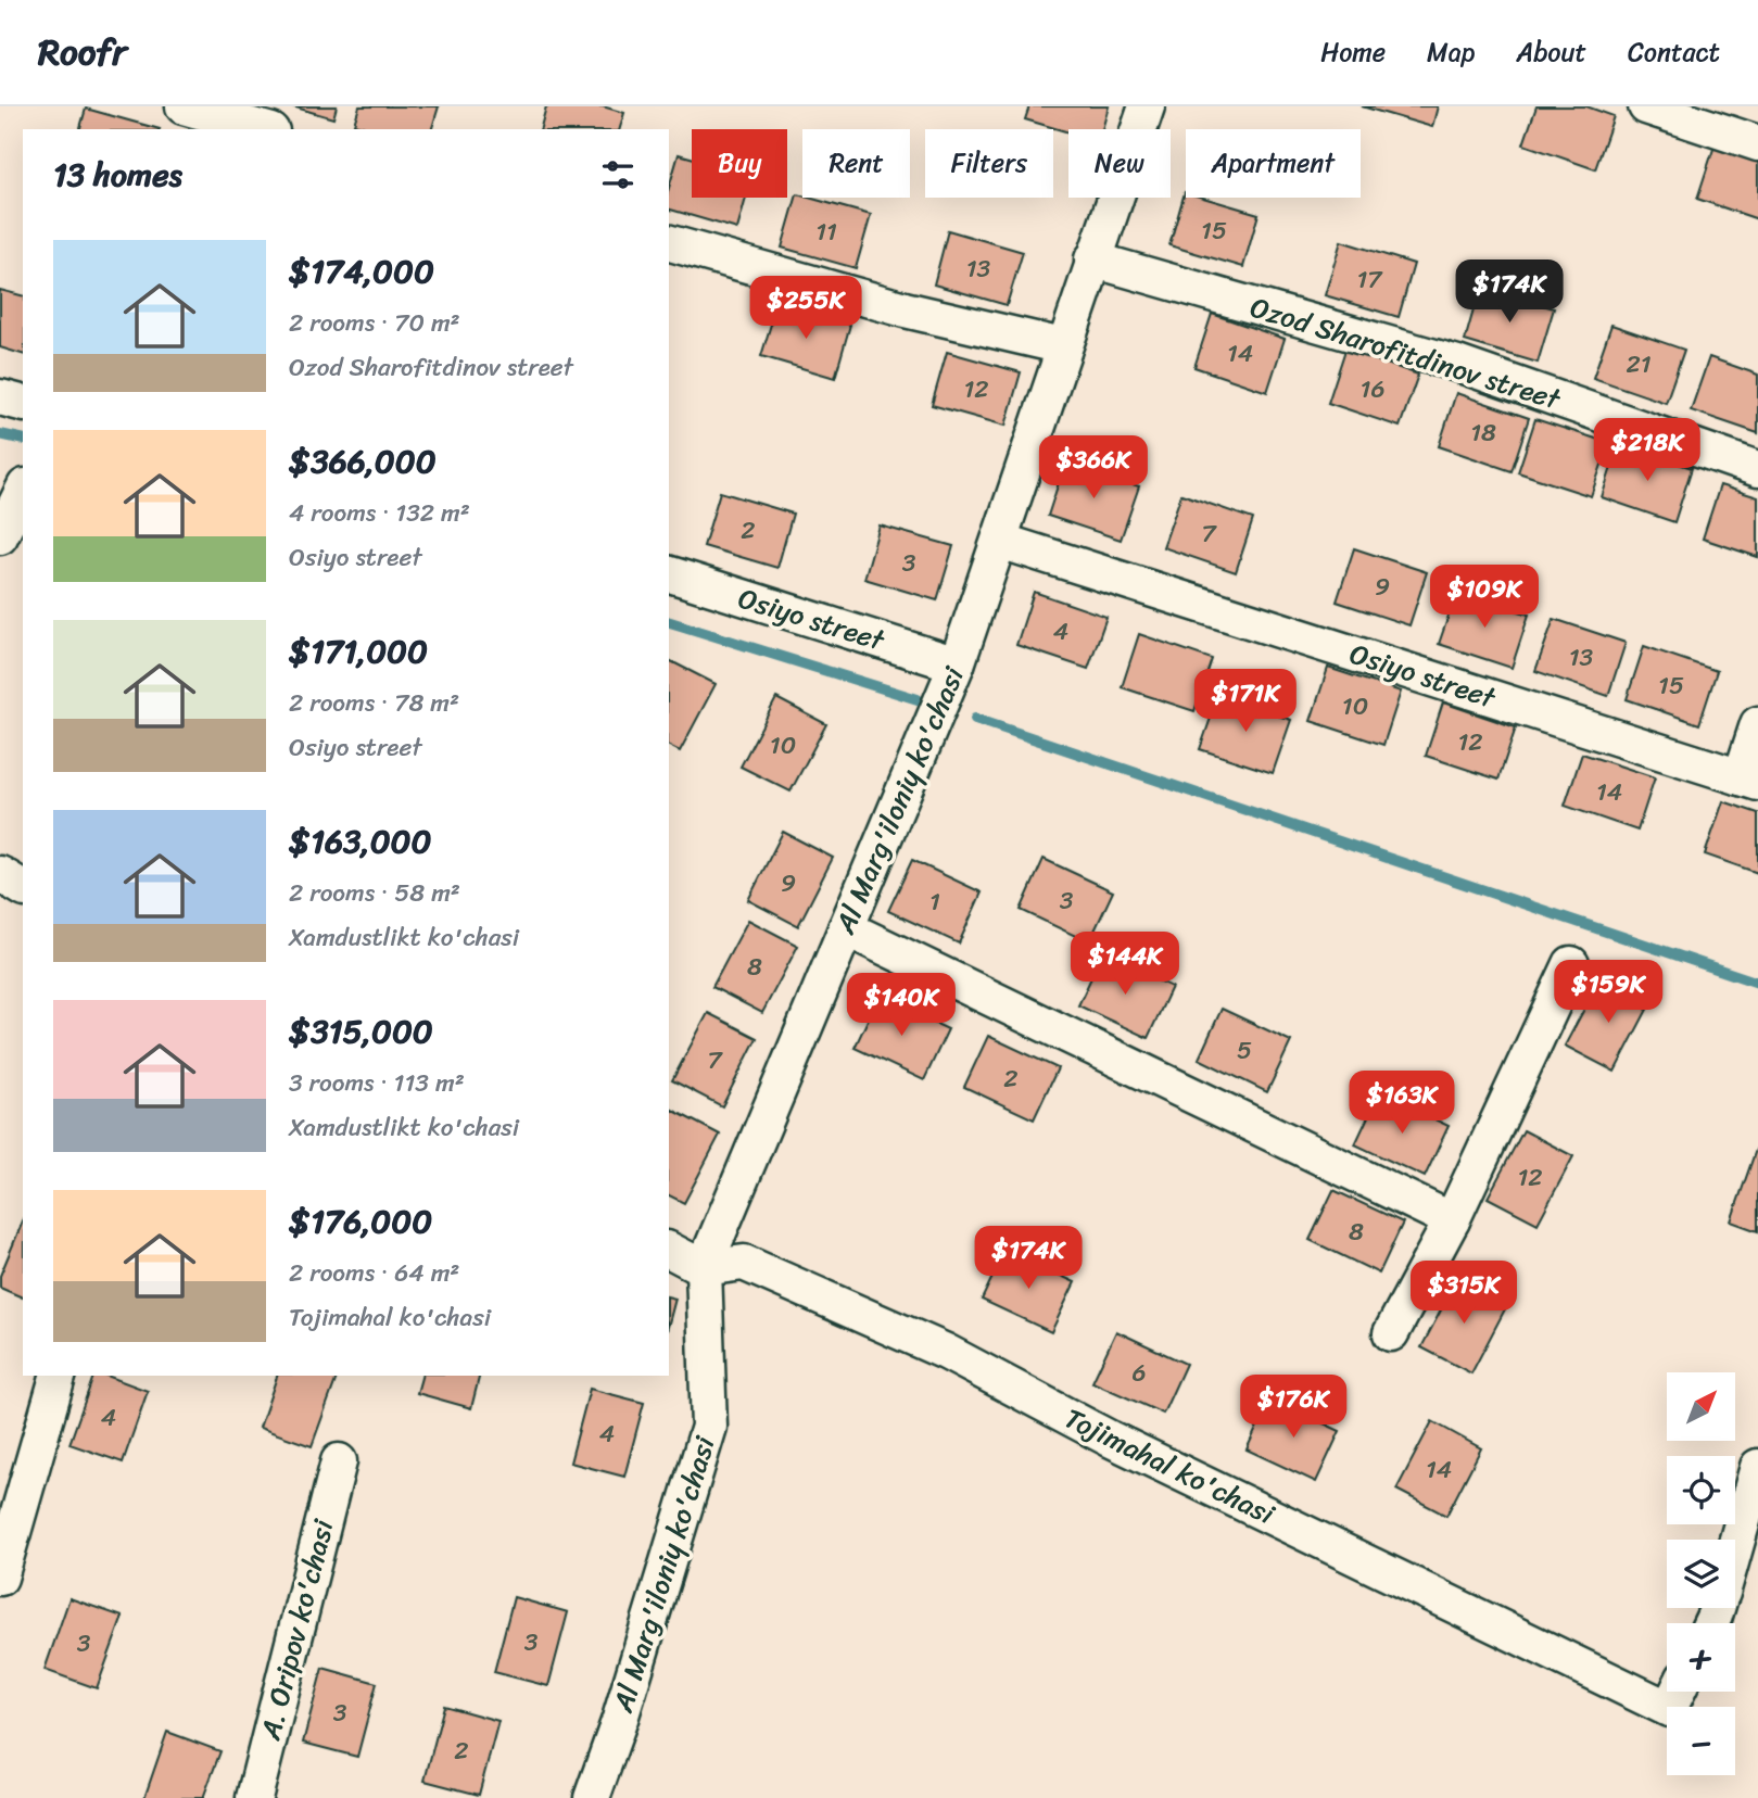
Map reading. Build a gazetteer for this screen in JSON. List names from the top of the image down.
{
  "streets": {
    "street": [
      "Ozod Sharofitdinov street",
      "Osiyo street",
      "Al Marg'iloniy ko'chasi",
      "Tojimahal ko'chasi",
      "A. Oripov ko'chasi"
    ]
  },
  "crossings": [
    ["Ozod Sharofitdinov street", "Al Marg'iloniy ko'chasi"],
    ["Osiyo street", "Al Marg'iloniy ko'chasi"],
    ["Al Marg'iloniy ko'chasi", "Tojimahal ko'chasi"]
  ],
  "house_numbers": [
    "15",
    "11",
    "13",
    "17",
    "14",
    "21",
    "12",
    "16",
    "18",
    "2",
    "7",
    "3",
    "9",
    "4",
    "13",
    "15",
    "10",
    "12",
    "10",
    "14",
    "9",
    "3",
    "1",
    "8",
    "5",
    "7",
    "2",
    "12",
    "8",
    "6",
    "4",
    "4",
    "14",
    "3",
    "3",
    "3",
    "2"
  ],
  "north": "top right",
  "page": {
    "header": "Roofr",
    "nav": [
      "Home",
      "Map",
      "About",
      "Contact"
    ],
    "chip": [
      "Buy",
      "Rent",
      "Filters",
      "New",
      "Apartment"
    ],
    "heading": "13 homes",
    "list": [
      {
        "name": "$174,000",
        "note": "2 rooms · 70 m² · Ozod Sharofitdinov street"
      },
      {
        "name": "$366,000",
        "note": "4 rooms · 132 m² · Osiyo street"
      },
      {
        "name": "$171,000",
        "note": "2 rooms · 78 m² · Osiyo street"
      },
      {
        "name": "$163,000",
        "note": "2 rooms · 58 m² · Xamdustlikt ko'chasi"
      },
      {
        "name": "$315,000",
        "note": "3 rooms · 113 m² · Xamdustlikt ko'chasi"
      },
      {
        "name": "$176,000",
        "note": "2 rooms · 64 m² · Tojimahal ko'chasi"
      }
    ],
    "price": [
      "$174K",
      "$255K",
      "$218K",
      "$366K",
      "$109K",
      "$171K",
      "$144K",
      "$159K",
      "$140K",
      "$163K",
      "$174K",
      "$315K",
      "$176K"
    ],
    "map_buttons": ["+", "−"]
  }
}
